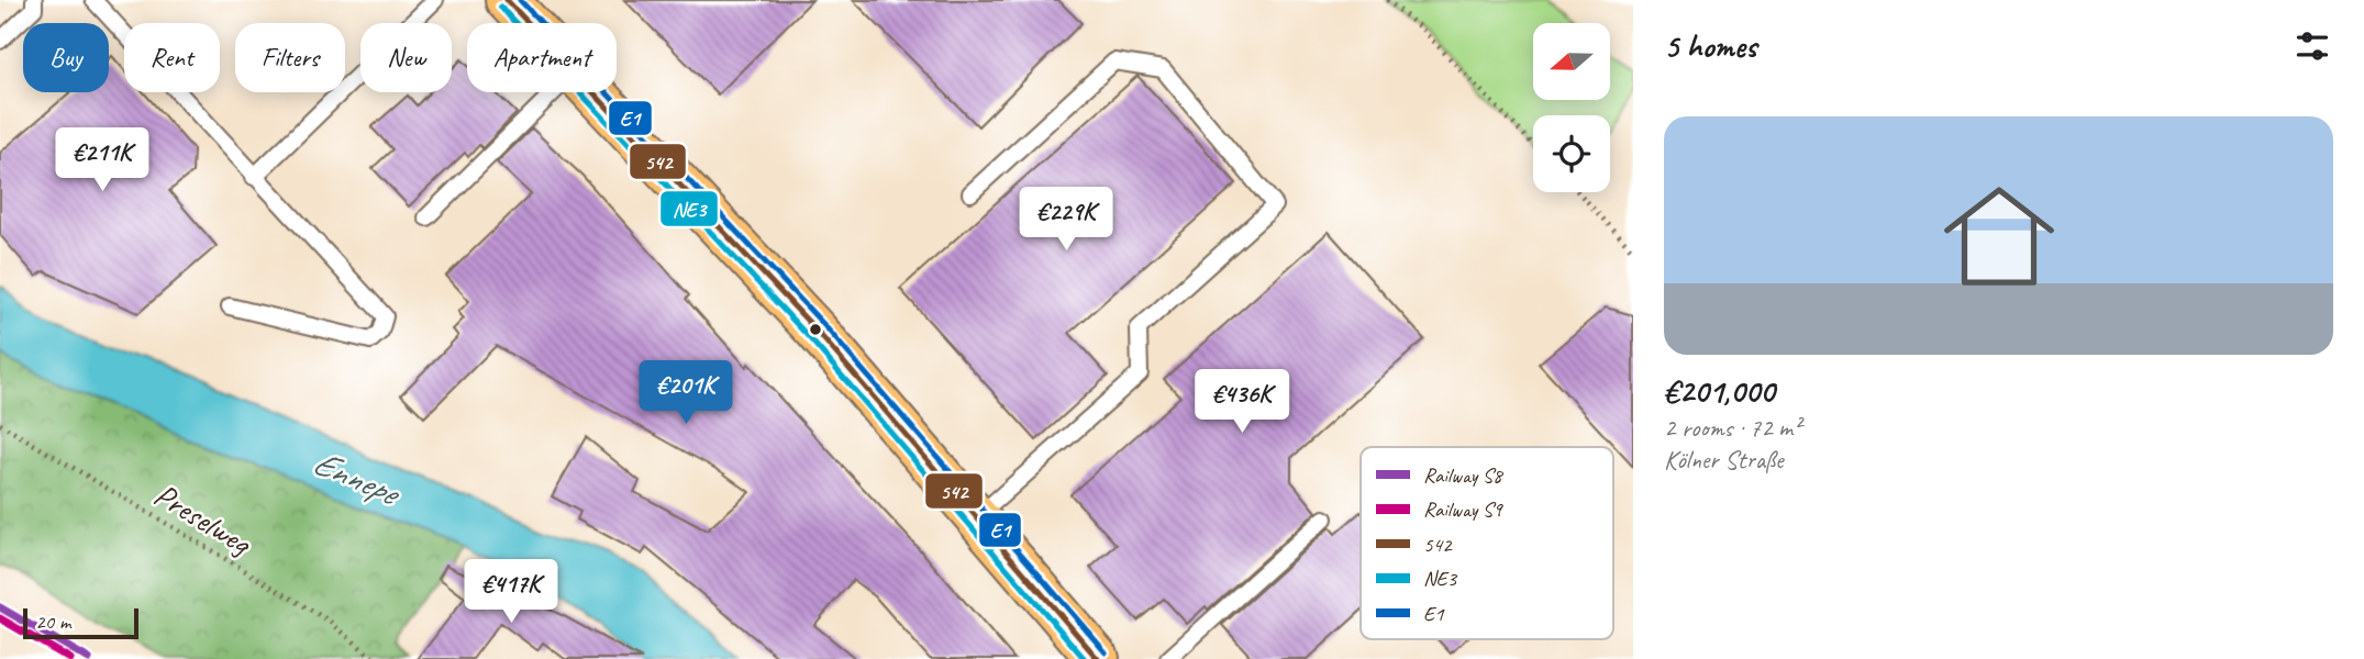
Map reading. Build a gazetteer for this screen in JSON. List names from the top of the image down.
{
  "streets": {
    "path": ["Preselweg"]
  },
  "water": ["Ennepe"],
  "lines": [
    "transit line 542",
    "transit line E1",
    "transit line NE3",
    "rail line S8",
    "rail line S9"
  ],
  "legend": [
    "Railway S8",
    "Railway S9",
    "542",
    "NE3",
    "E1"
  ],
  "scale_bar": "20 m",
  "north": "left",
  "page": {
    "heading": "5 homes",
    "chip": [
      "Buy",
      "Rent",
      "Filters",
      "New",
      "Apartment"
    ],
    "list": [
      {
        "name": "€201,000",
        "note": "2 rooms · 72 m² · Kölner Straße"
      }
    ],
    "price": [
      "€211K",
      "€229K",
      "€201K",
      "€436K",
      "€417K"
    ],
    "scale": "20 m"
  }
}
